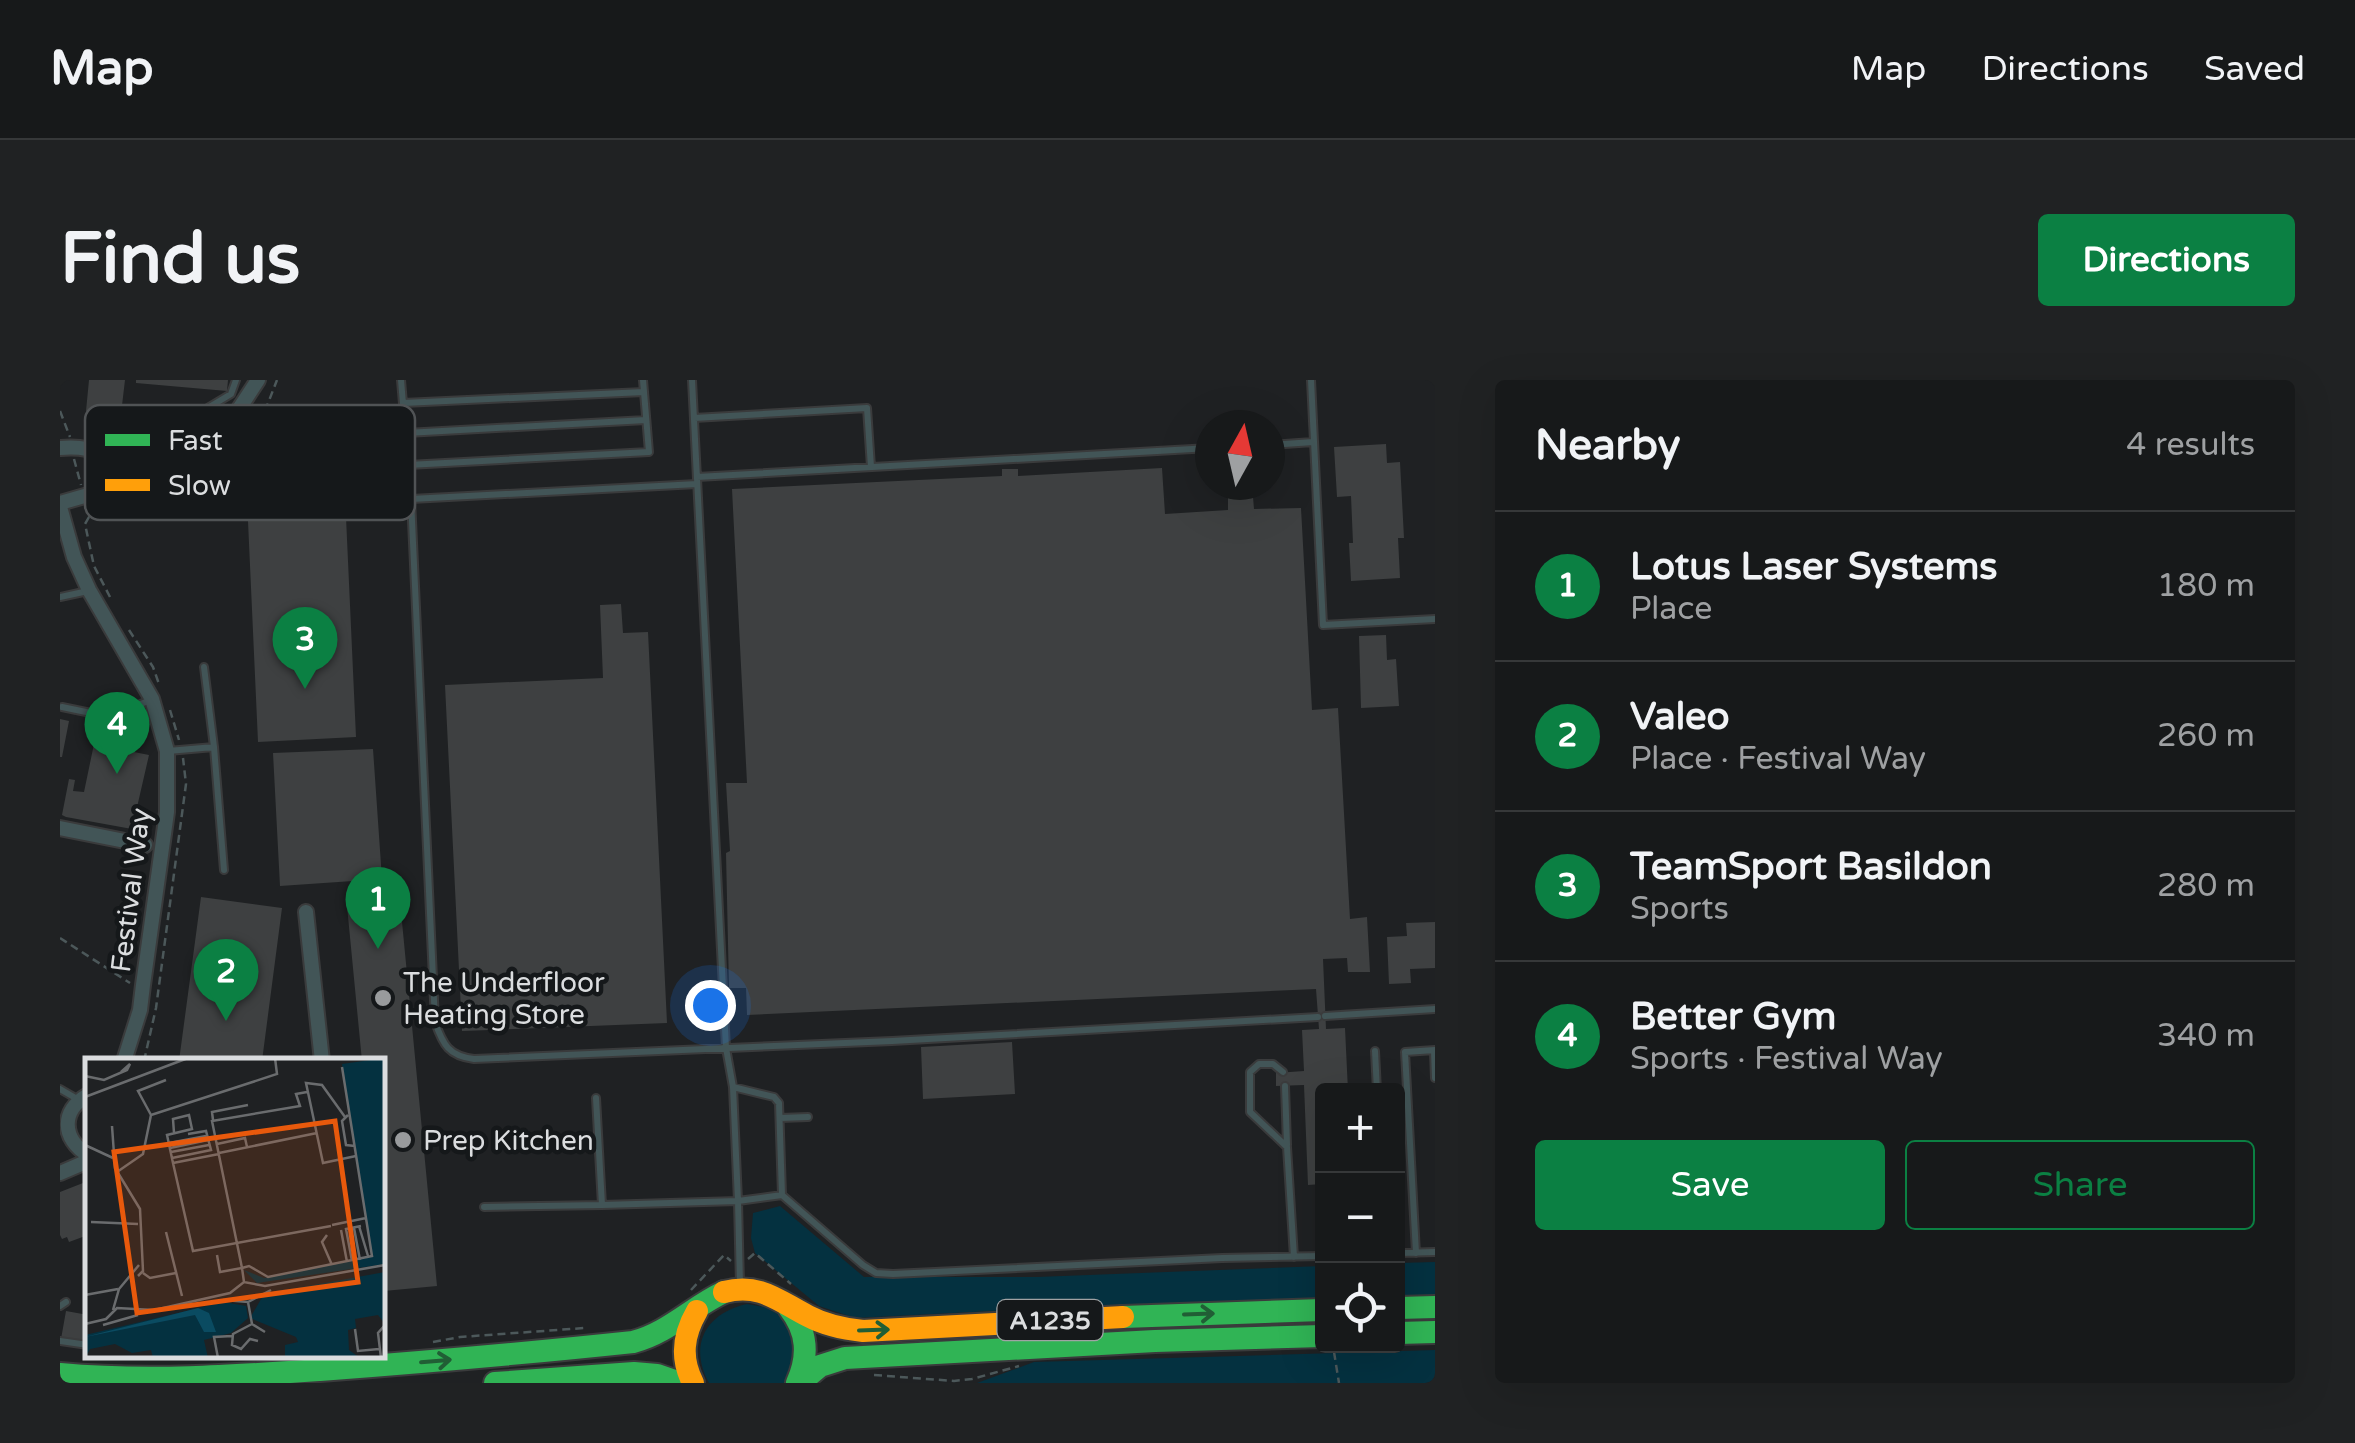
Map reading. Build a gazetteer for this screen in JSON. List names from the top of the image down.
{
  "streets": {
    "main road": ["A1235"],
    "street": ["Festival Way"]
  },
  "places": ["The Underfloor Heating Store", "Prep Kitchen"],
  "legend": ["Fast", "Slow"],
  "north": "top",
  "page": {
    "header": "Map",
    "nav": ["Map", "Directions", "Saved"],
    "buttons": [
      "Directions",
      ["Save", "Share"]
    ],
    "title": "Find us",
    "heading": ["Nearby", "4 results"],
    "list": [
      {
        "mark": "1",
        "name": "Lotus Laser Systems",
        "note": "Place",
        "value": "180 m"
      },
      {
        "mark": "2",
        "name": "Valeo",
        "note": "Place · Festival Way",
        "value": "260 m"
      },
      {
        "mark": "3",
        "name": "TeamSport Basildon",
        "note": "Sports",
        "value": "280 m"
      },
      {
        "mark": "4",
        "name": "Better Gym",
        "note": "Sports · Festival Way",
        "value": "340 m"
      }
    ],
    "pins": [
      "3",
      "4",
      "1",
      "2"
    ],
    "map_buttons": ["+", "−"]
  }
}
